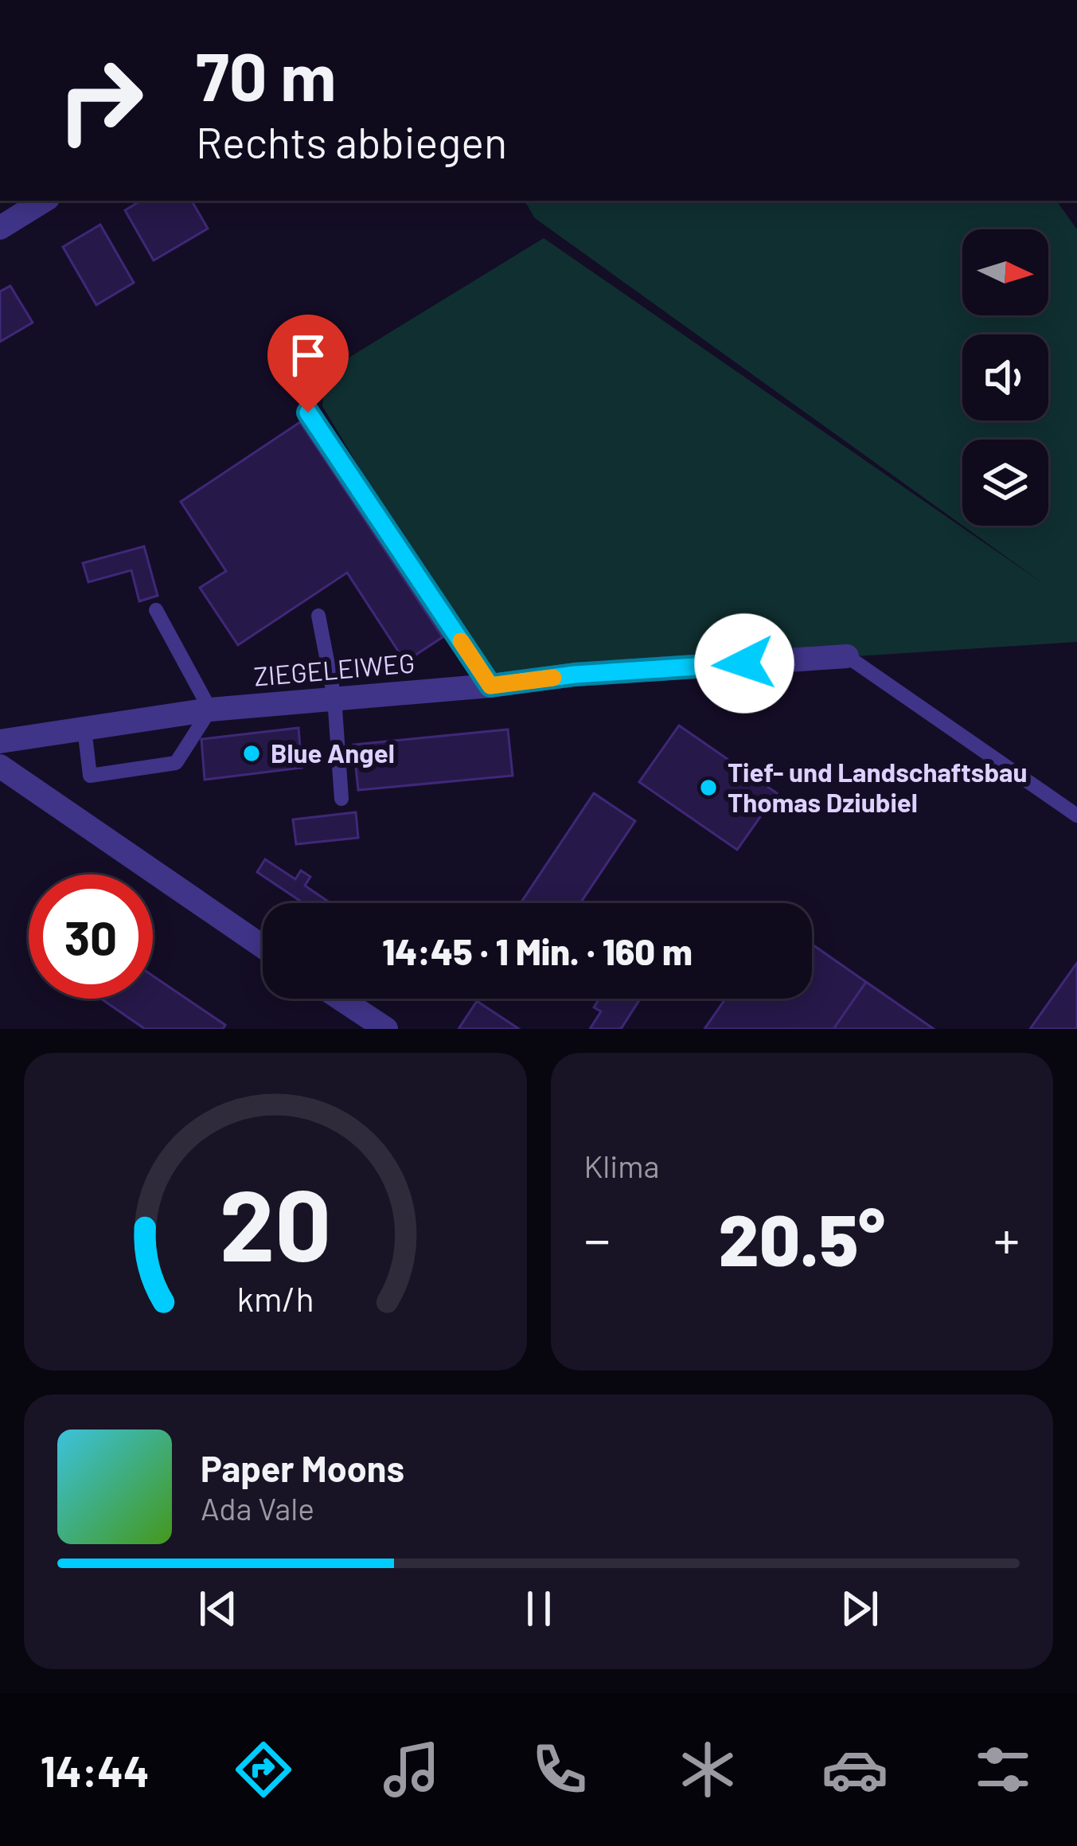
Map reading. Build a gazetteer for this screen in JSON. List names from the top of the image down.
{
  "streets": {
    "street": ["ZIEGELEIWEG"]
  },
  "places": ["Blue Angel", "Tief- und Landschaftsbau Thomas Dziubiel"],
  "north": "right",
  "page": {
    "turn": ["70 m", "Rechts abbiegen"],
    "limit": "30",
    "trip": "14:45 · 1 Min. · 160 m",
    "tile": "Klima",
    "heat": ["−", "20.5°", "+"],
    "song": ["Paper Moons", "Ada Vale"],
    "tabs": "14:44",
    "gauge": ["20", "km/h"]
  }
}
